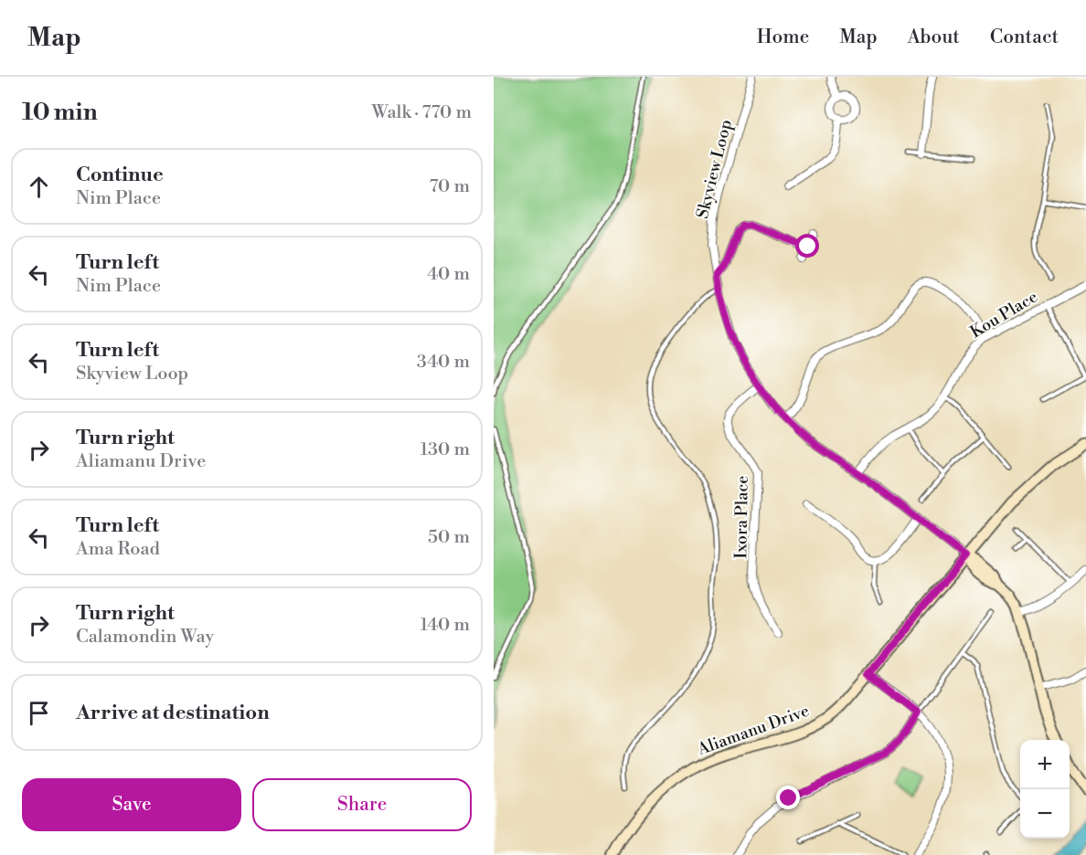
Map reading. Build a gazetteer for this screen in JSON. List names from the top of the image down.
{
  "streets": {
    "street": [
      "Skyview Loop",
      "Kou Place",
      "Ixora Place",
      "Aliamanu Drive"
    ]
  },
  "crossings": [
    ["Skyview Loop", "Kou Place"],
    ["Skyview Loop", "Ixora Place"],
    ["Skyview Loop", "Aliamanu Drive"]
  ],
  "page": {
    "header": "Map",
    "nav": [
      "Home",
      "Map",
      "About",
      "Contact"
    ],
    "heading": ["10 min", "Walk · 770 m"],
    "list": [
      ["Continue", "Nim Place", "70 m"],
      ["Turn left", "Nim Place", "40 m"],
      ["Turn left", "Skyview Loop", "340 m"],
      ["Turn right", "Aliamanu Drive", "130 m"],
      ["Turn left", "Ama Road", "50 m"],
      ["Turn right", "Calamondin Way", "140 m"],
      "Arrive at destination"
    ],
    "map_buttons": ["+", "−"],
    "buttons": ["Save", "Share"]
  }
}
